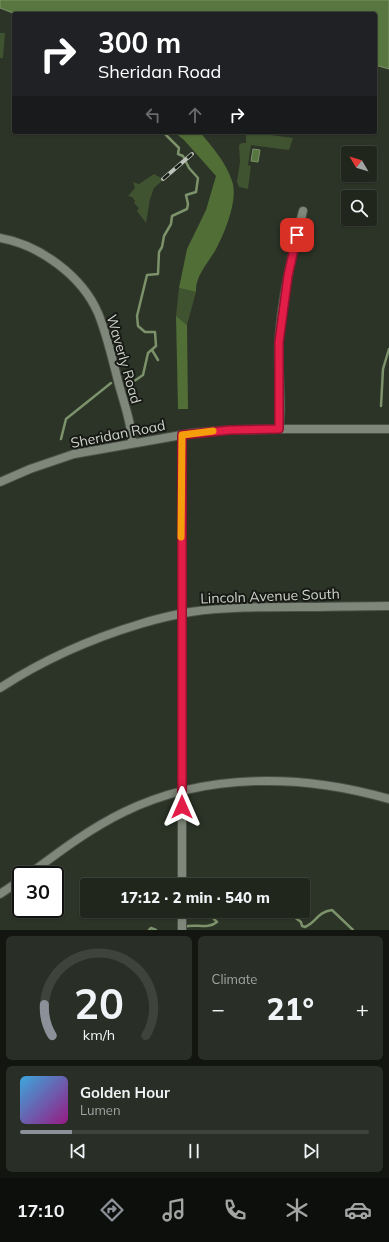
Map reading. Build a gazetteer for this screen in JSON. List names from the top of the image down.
{
  "streets": {
    "street": ["Waverly Road", "Sheridan Road", "Lincoln Avenue South"]
  },
  "crossings": [
    ["Waverly Road", "Sheridan Road"]
  ],
  "north": "top left",
  "page": {
    "turn": ["300 m", "Sheridan Road"],
    "limit": "30",
    "trip": "17:12 · 2 min · 540 m",
    "tile": "Climate",
    "heat": ["−", "21°", "+"],
    "song": ["Golden Hour", "Lumen"],
    "tabs": "17:10",
    "gauge": ["20", "km/h"]
  }
}
